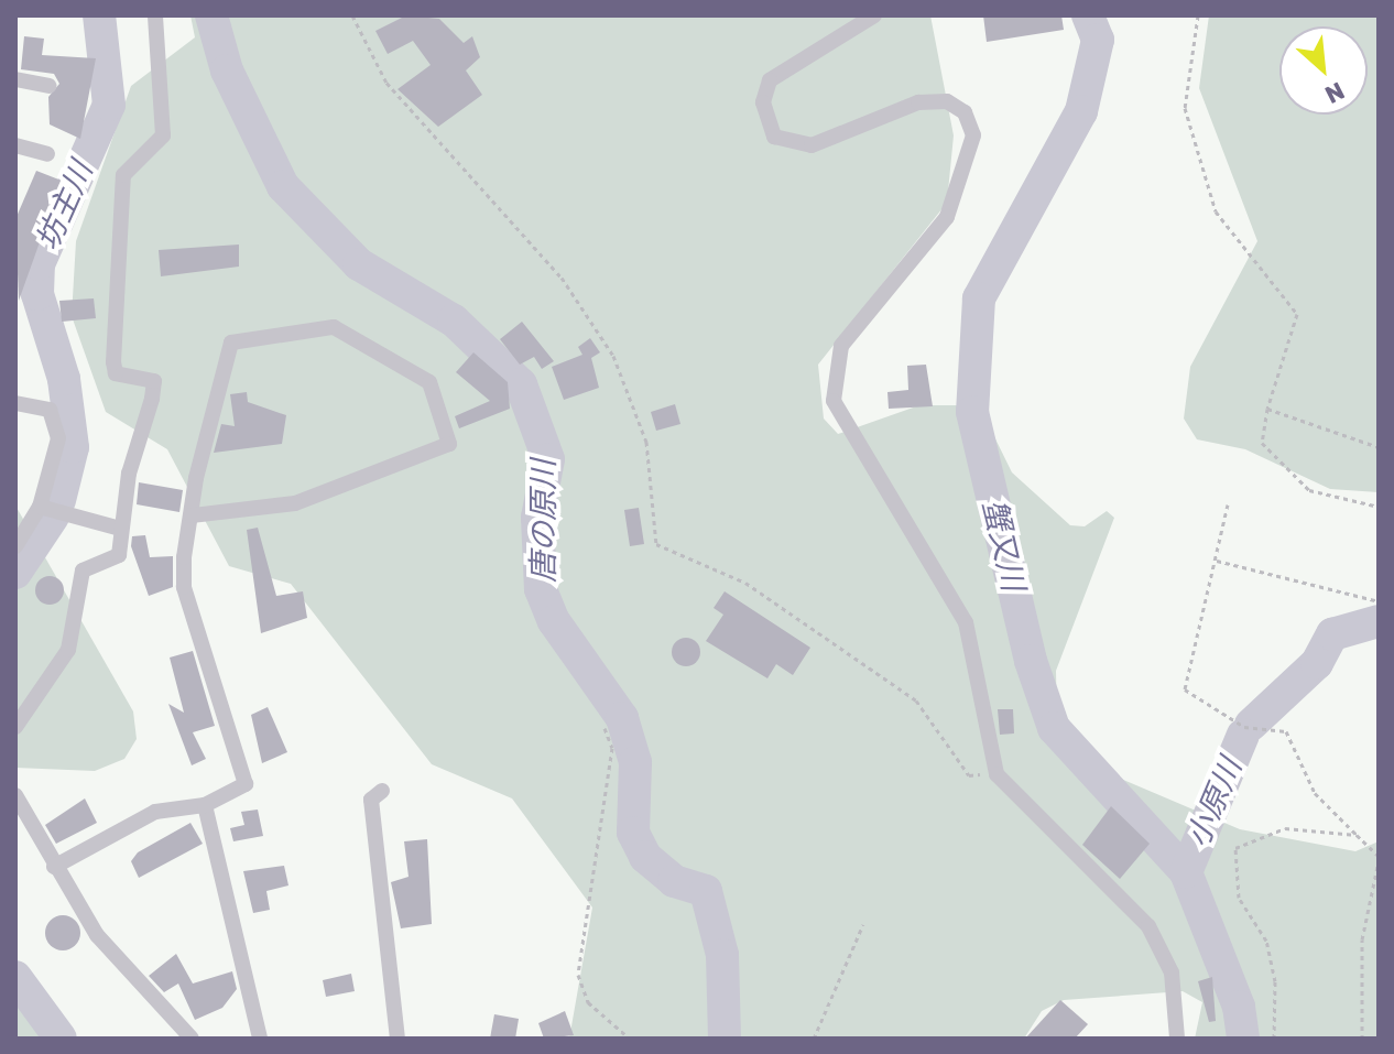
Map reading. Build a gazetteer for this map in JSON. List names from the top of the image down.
{
  "water": [
    "坊主川",
    "唐の原川",
    "蟹又川",
    "小原川"
  ],
  "north": "bottom right"
}
